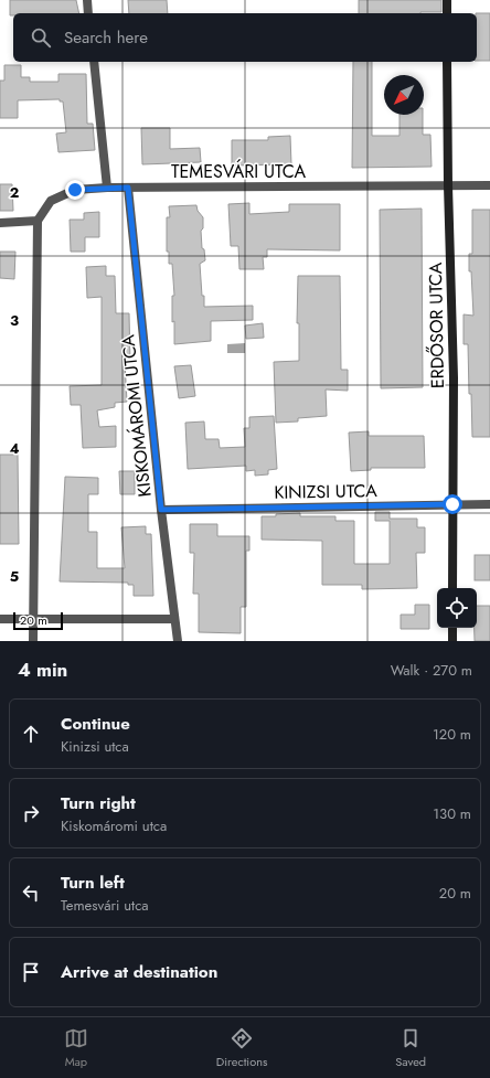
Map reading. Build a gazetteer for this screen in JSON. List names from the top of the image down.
{
  "streets": {
    "street": [
      "TEMESVÁRI UTCA",
      "ERDŐSOR UTCA",
      "KISKOMÁROMI UTCA",
      "KINIZSI UTCA"
    ]
  },
  "crossings": [
    ["TEMESVÁRI UTCA", "ERDŐSOR UTCA"],
    ["TEMESVÁRI UTCA", "KISKOMÁROMI UTCA"],
    ["ERDŐSOR UTCA", "KINIZSI UTCA"],
    ["KISKOMÁROMI UTCA", "KINIZSI UTCA"]
  ],
  "scale_bar": "20 m",
  "north": "bottom left",
  "page": {
    "search": "Search here",
    "scale": "20 m",
    "heading": ["4 min", "Walk · 270 m"],
    "list": [
      ["Continue", "Kinizsi utca", "120 m"],
      ["Turn right", "Kiskomáromi utca", "130 m"],
      ["Turn left", "Temesvári utca", "20 m"],
      "Arrive at destination"
    ],
    "nav": ["Map", "Directions", "Saved"]
  },
  "grid": {
    "rows": [
      "2",
      "3",
      "4",
      "5"
    ]
  }
}
